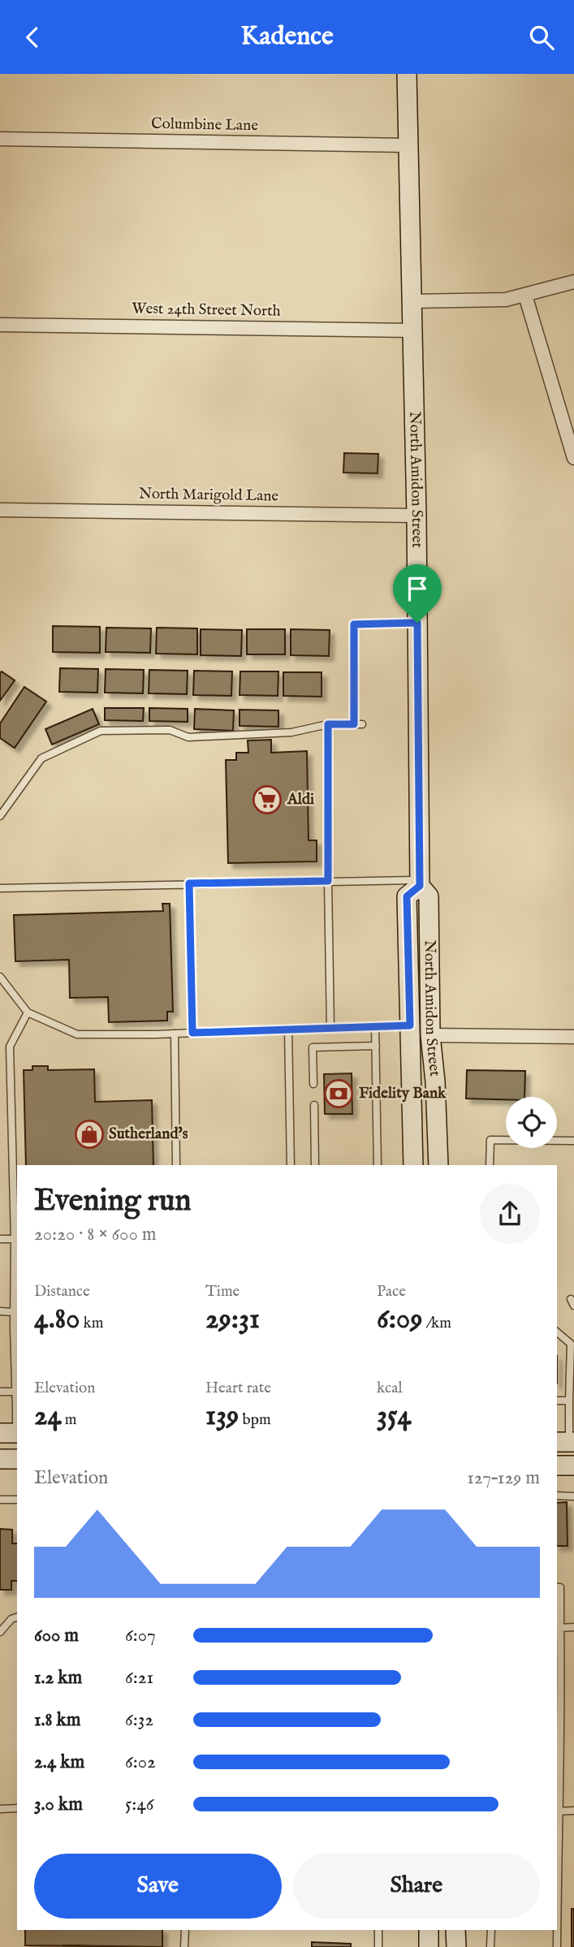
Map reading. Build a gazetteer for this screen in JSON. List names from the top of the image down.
{
  "streets": {
    "main road": ["North Amidon Street"],
    "street": ["Columbine Lane", "West 24th Street North", "North Marigold Lane"]
  },
  "crossings": [
    ["Columbine Lane", "North Amidon Street"],
    ["West 24th Street North", "North Amidon Street"],
    ["North Amidon Street", "North Marigold Lane"]
  ],
  "places": {
    "supermarket": ["Aldi"],
    "bank": ["Fidelity Bank"],
    "shop": ["Sutherland's"]
  },
  "page": {
    "header": "Kadence",
    "heading": ["Evening run", "20:20 · 8 × 600 m"],
    "stats": [
      ["Distance", "4.80 km"],
      ["Time", "29:31"],
      ["Pace", "6:09 /km"],
      ["Elevation", "24 m"],
      ["Heart rate", "139 bpm"],
      ["kcal", "354"]
    ],
    "chart": ["Elevation", "127–129 m"],
    "list": [
      {
        "name": "600 m",
        "note": "6:07"
      },
      {
        "name": "1.2 km",
        "note": "6:21"
      },
      {
        "name": "1.8 km",
        "note": "6:32"
      },
      {
        "name": "2.4 km",
        "note": "6:02"
      },
      {
        "name": "3.0 km",
        "note": "5:46"
      }
    ],
    "buttons": ["Save", "Share"]
  }
}
